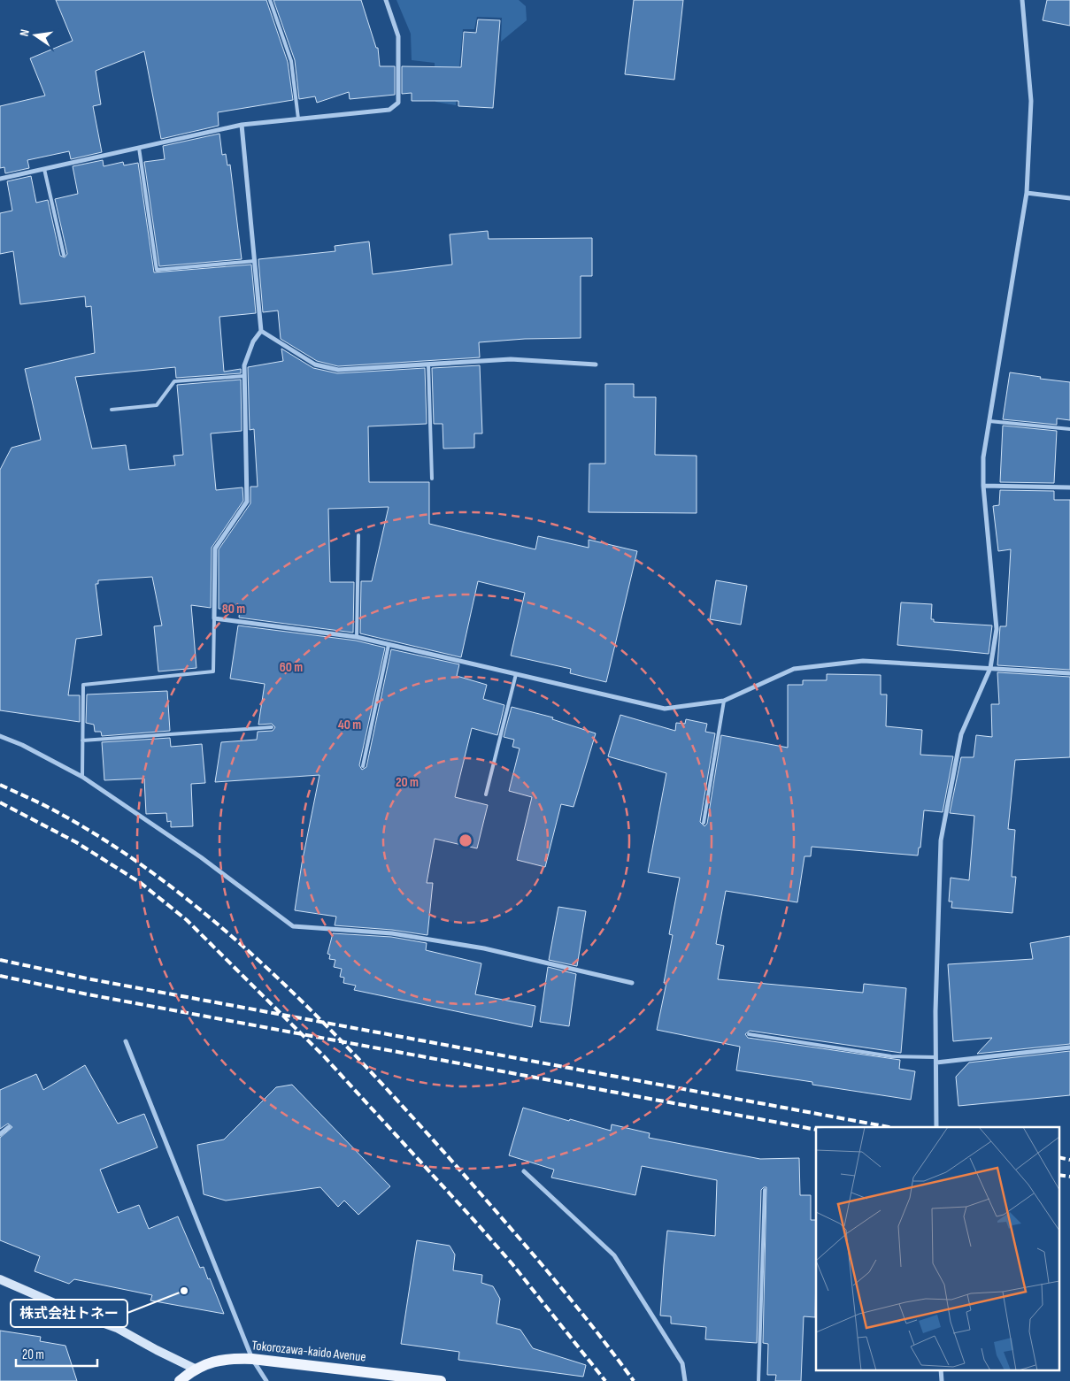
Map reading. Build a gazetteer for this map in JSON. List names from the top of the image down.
{
  "streets": {
    "main road": ["Tokorozawa-kaido Avenue"]
  },
  "places": ["株式会社トネー"],
  "scale_bar": "20 m",
  "north": "left",
  "rings": [
    "80 m",
    "60 m",
    "40 m",
    "20 m"
  ]
}
